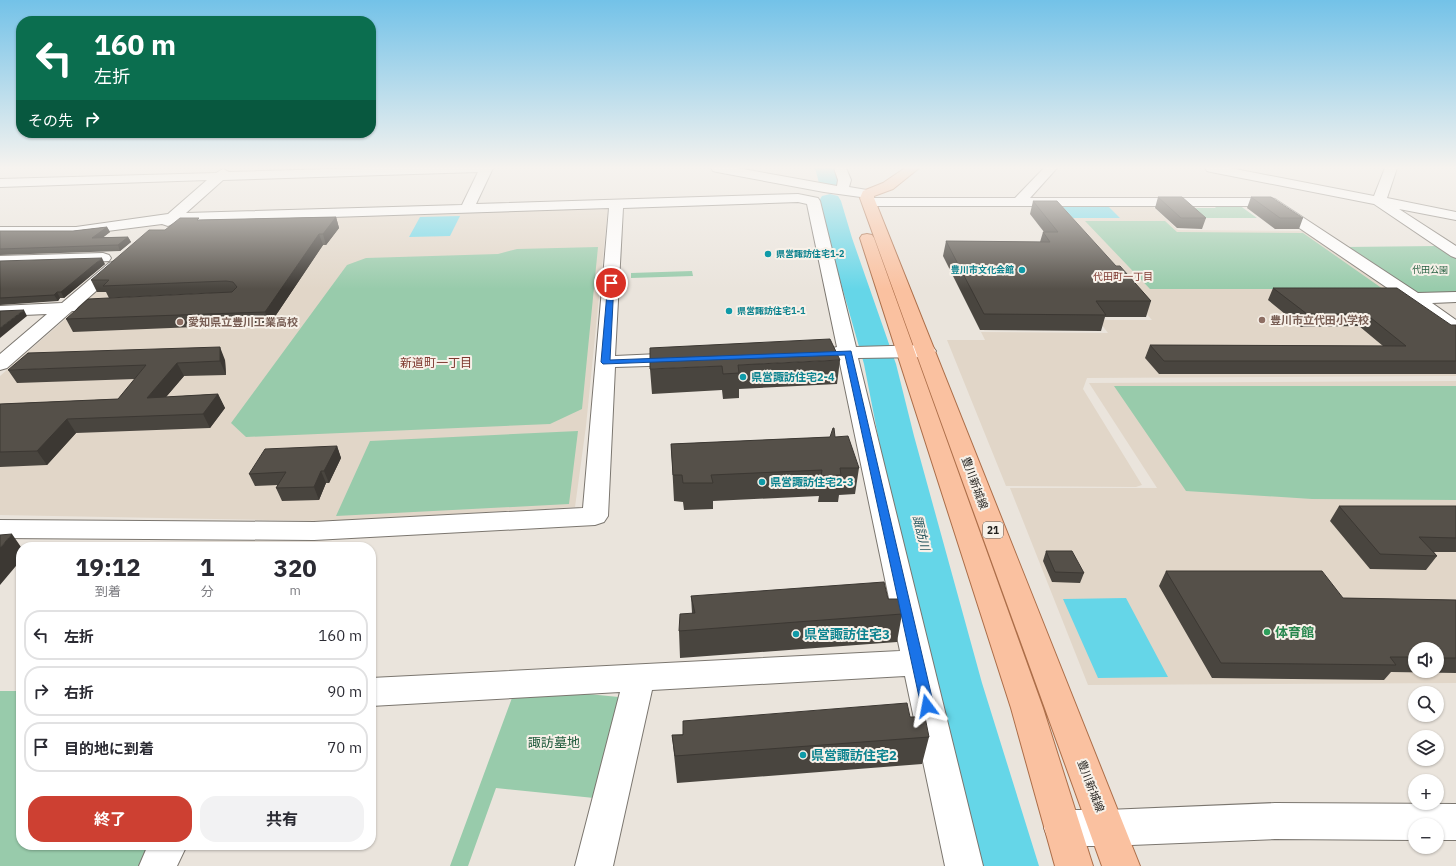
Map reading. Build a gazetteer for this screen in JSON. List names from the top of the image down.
{
  "streets": {
    "main road": ["豊川新城線", "21"]
  },
  "districts": ["代田町一丁目", "新道町一丁目"],
  "water": ["諏訪川"],
  "parks": ["代田公園", "諏訪墓地"],
  "places": [
    "県営諏訪住宅1-2",
    "豊川市文化会館",
    "県営諏訪住宅1-1",
    "豊川市立代田小学校",
    "愛知県立豊川工業高校",
    "県営諏訪住宅2-4",
    "県営諏訪住宅2-3",
    "体育館",
    "県営諏訪住宅3",
    "県営諏訪住宅2"
  ],
  "page": {
    "turn": ["160 m", "左折"],
    "then": "その先",
    "eta": [
      "19:12",
      "到着",
      "1",
      "分",
      "320",
      "m"
    ],
    "list": [
      {
        "name": "左折",
        "value": "160 m"
      },
      {
        "name": "右折",
        "value": "90 m"
      },
      {
        "name": "目的地に到着",
        "value": "70 m"
      }
    ],
    "map_buttons": ["+", "−"],
    "buttons": ["終了", "共有"]
  }
}
